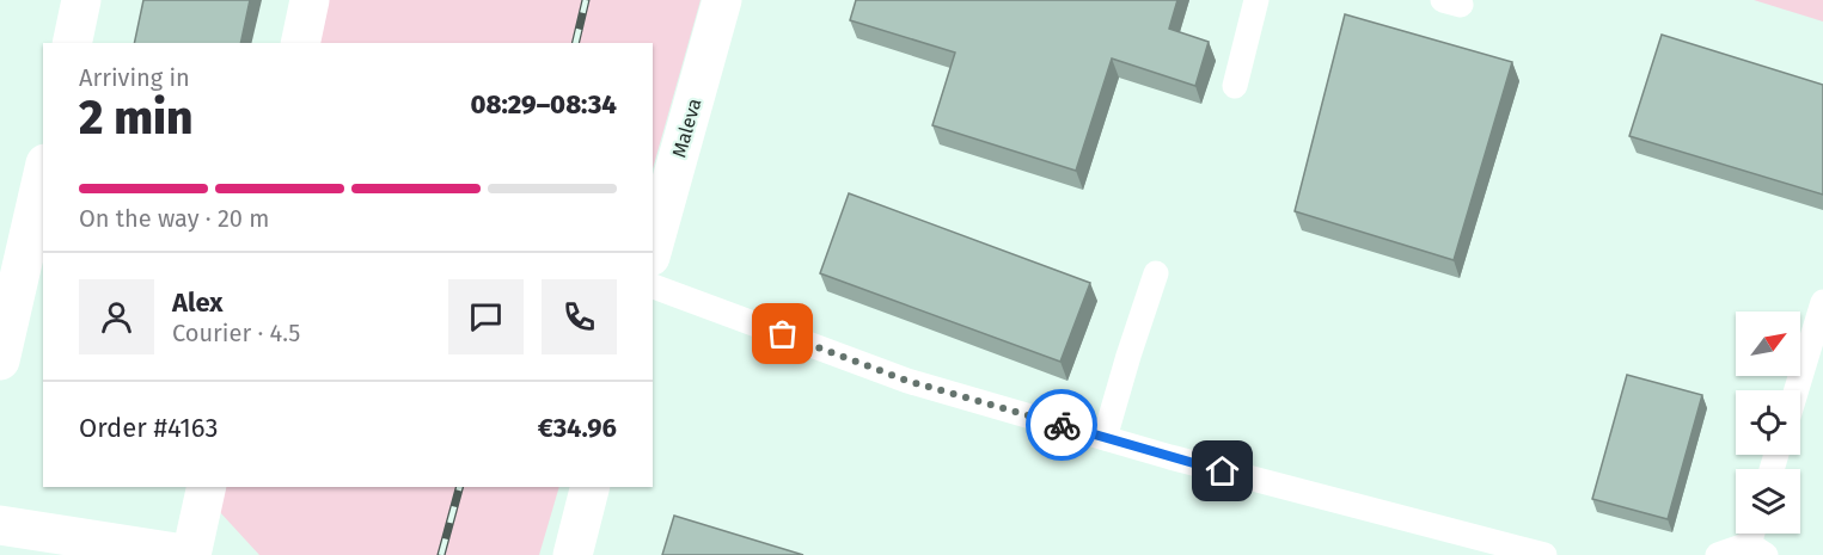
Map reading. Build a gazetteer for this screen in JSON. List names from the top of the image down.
{
  "streets": {
    "street": ["Maleva"]
  },
  "north": "top right",
  "page": {
    "heading": ["2 min", "Arriving in", "08:29–08:34"],
    "panel": [
      "Alex",
      "Courier · 4.5",
      "Order #4163",
      "€34.96"
    ],
    "bar": "On the way · 20 m"
  }
}
